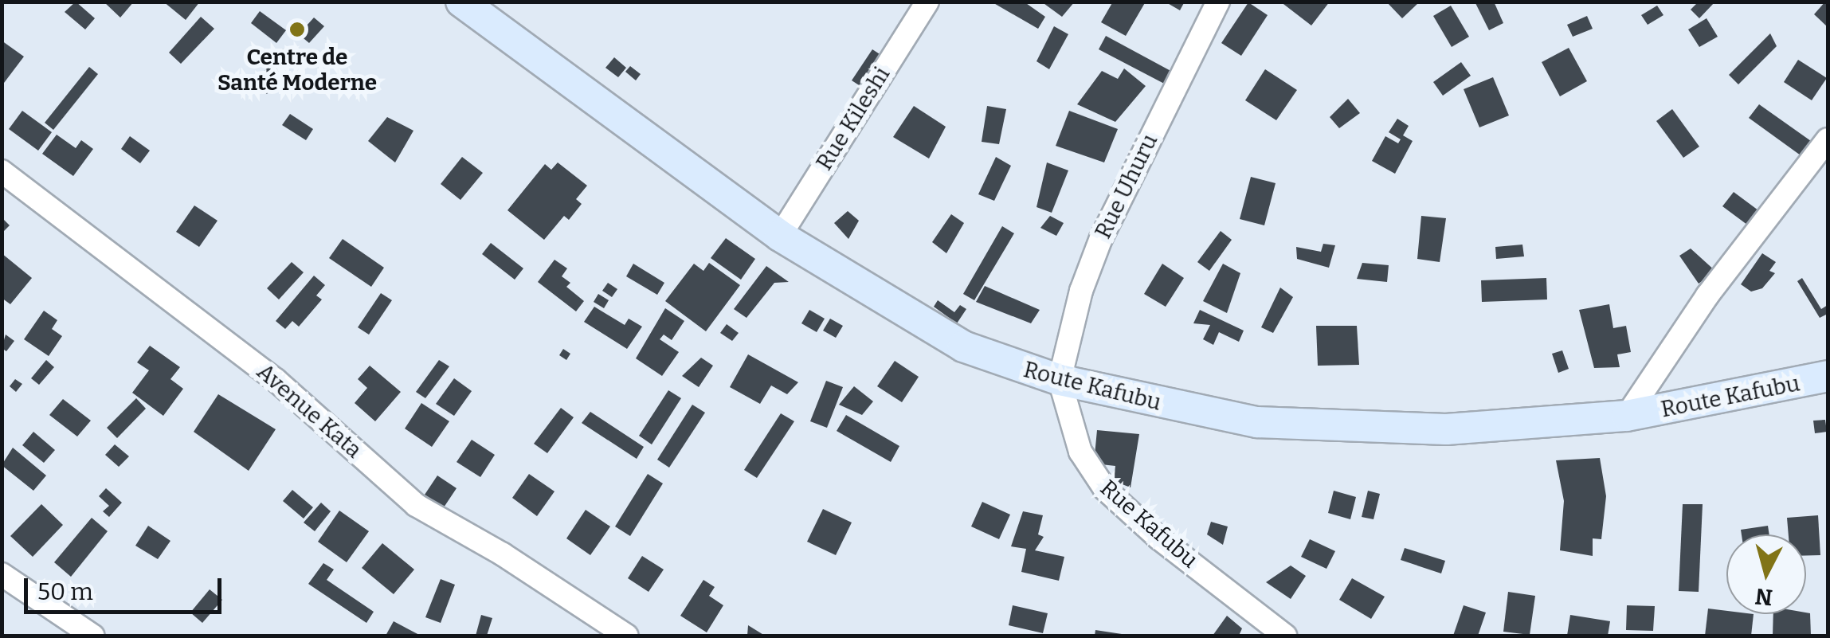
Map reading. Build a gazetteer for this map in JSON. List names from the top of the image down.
{
  "streets": {
    "main road": ["Route Kafubu"],
    "street": [
      "Rue Kileshi",
      "Rue Uhuru",
      "Avenue Kata",
      "Rue Kafubu"
    ]
  },
  "crossings": [
    ["Rue Kileshi", "Route Kafubu"],
    ["Rue Uhuru", "Route Kafubu"],
    ["Rue Uhuru", "Rue Kafubu"],
    ["Route Kafubu", "Rue Kafubu"]
  ],
  "places": ["Centre de Santé Moderne"],
  "scale_bar": "50 m",
  "north": "bottom"
}
